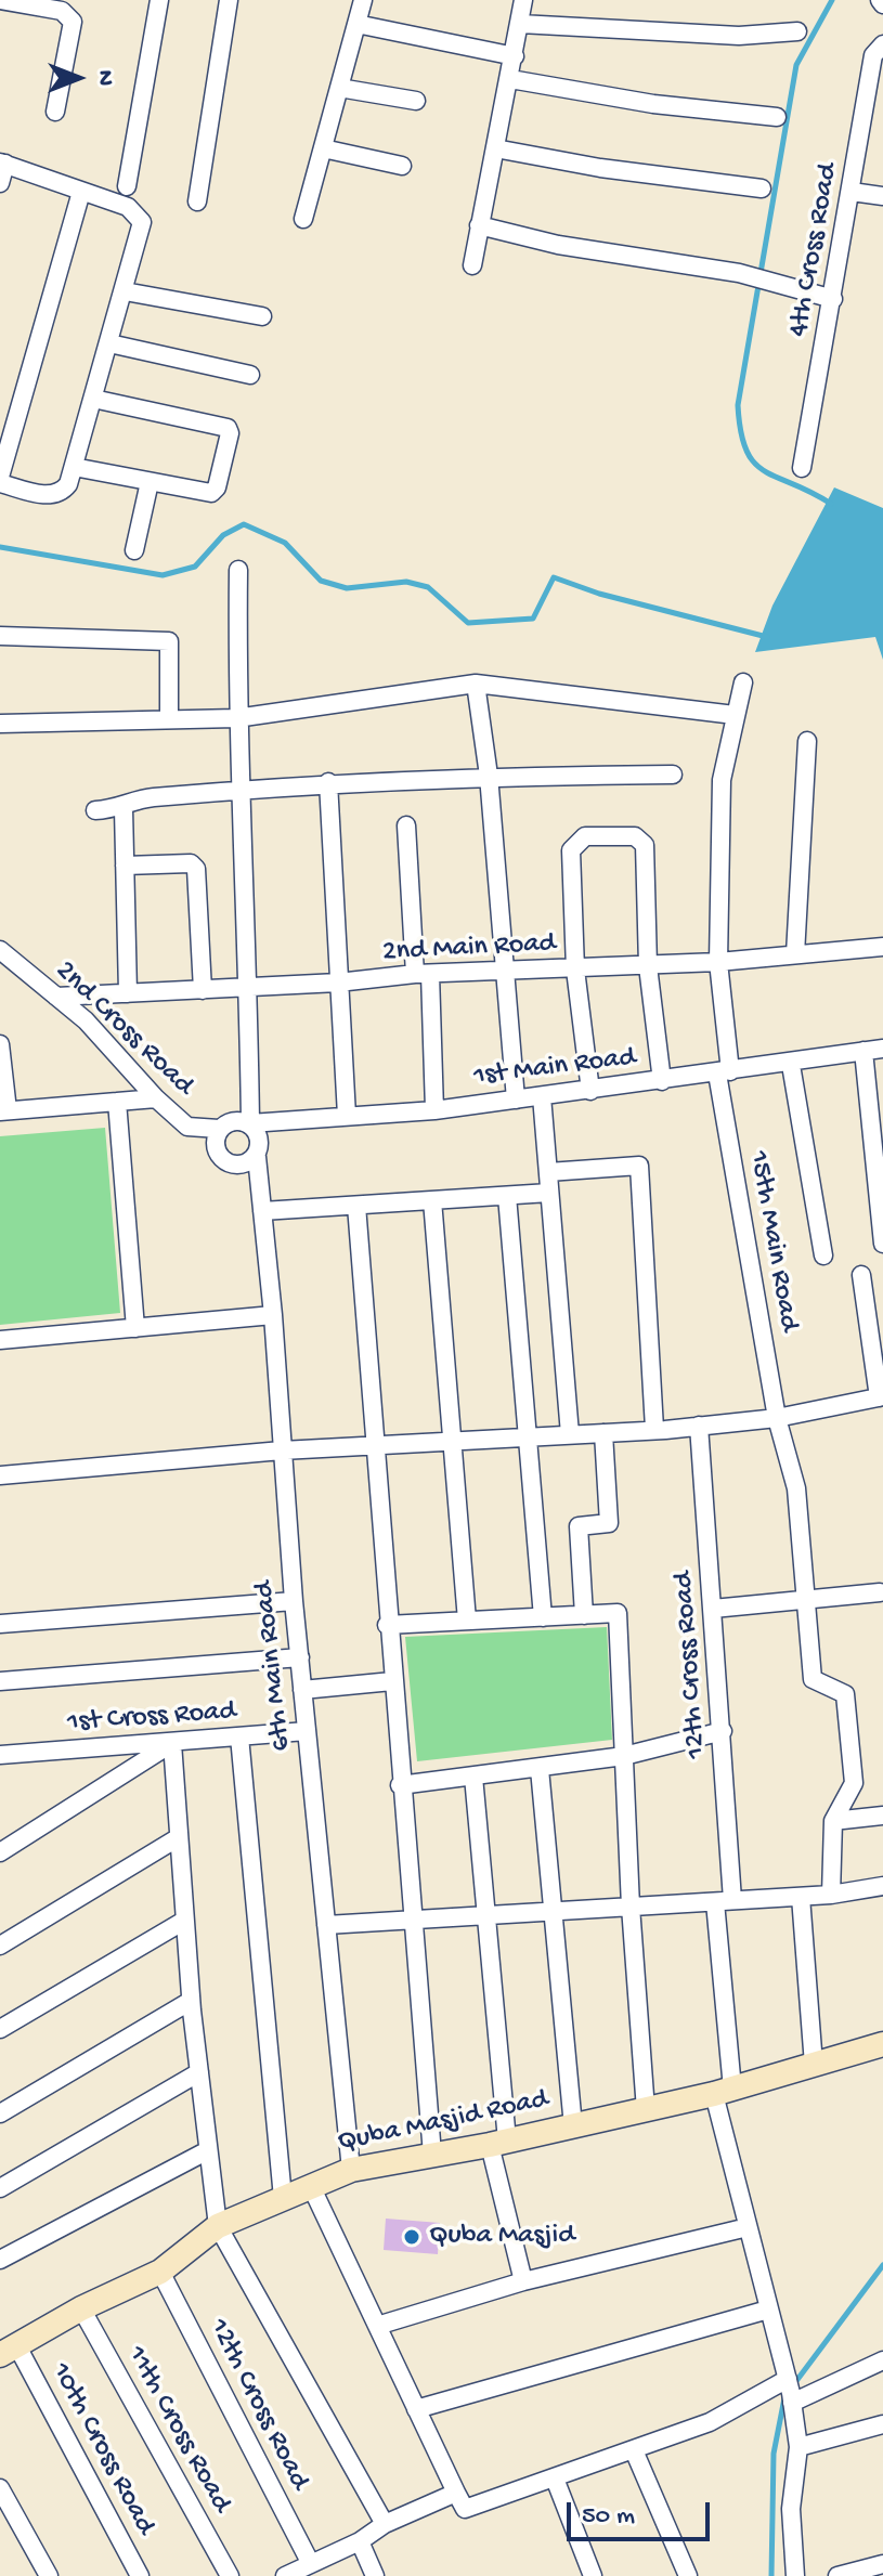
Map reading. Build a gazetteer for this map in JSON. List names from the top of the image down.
{
  "streets": {
    "street": [
      "4th Cross Road",
      "2nd Main Road",
      "2nd Cross Road",
      "1st Main Road",
      "15th Main Road",
      "12th Cross Road",
      "6th Main Road",
      "1st Cross Road",
      "Quba Masjid Road",
      "11th Cross Road",
      "10th Cross Road"
    ]
  },
  "crossings": [
    ["2nd Main Road", "2nd Cross Road"],
    ["2nd Main Road", "15th Main Road"],
    ["2nd Cross Road", "1st Main Road"],
    ["2nd Cross Road", "6th Main Road"],
    ["1st Main Road", "15th Main Road"],
    ["1st Main Road", "6th Main Road"],
    ["12th Cross Road", "Quba Masjid Road"],
    ["6th Main Road", "1st Cross Road"],
    ["6th Main Road", "Quba Masjid Road"],
    ["Quba Masjid Road", "11th Cross Road"],
    ["Quba Masjid Road", "10th Cross Road"]
  ],
  "places": ["Quba Masjid"],
  "scale_bar": "50 m",
  "north": "right"
}
